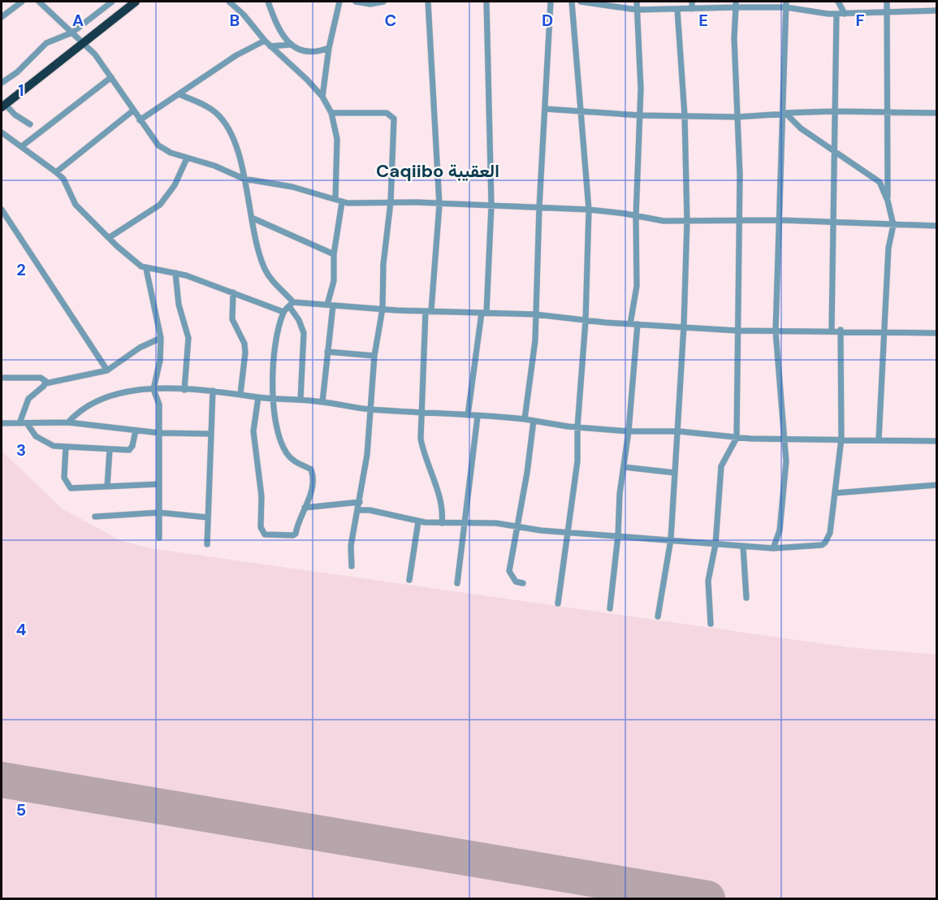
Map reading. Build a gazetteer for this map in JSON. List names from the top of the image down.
{
  "districts": ["Caqiibo العقيبة"],
  "grid": {
    "columns": [
      "A",
      "B",
      "C",
      "D",
      "E",
      "F"
    ],
    "rows": [
      "1",
      "2",
      "3",
      "4",
      "5"
    ]
  }
}
